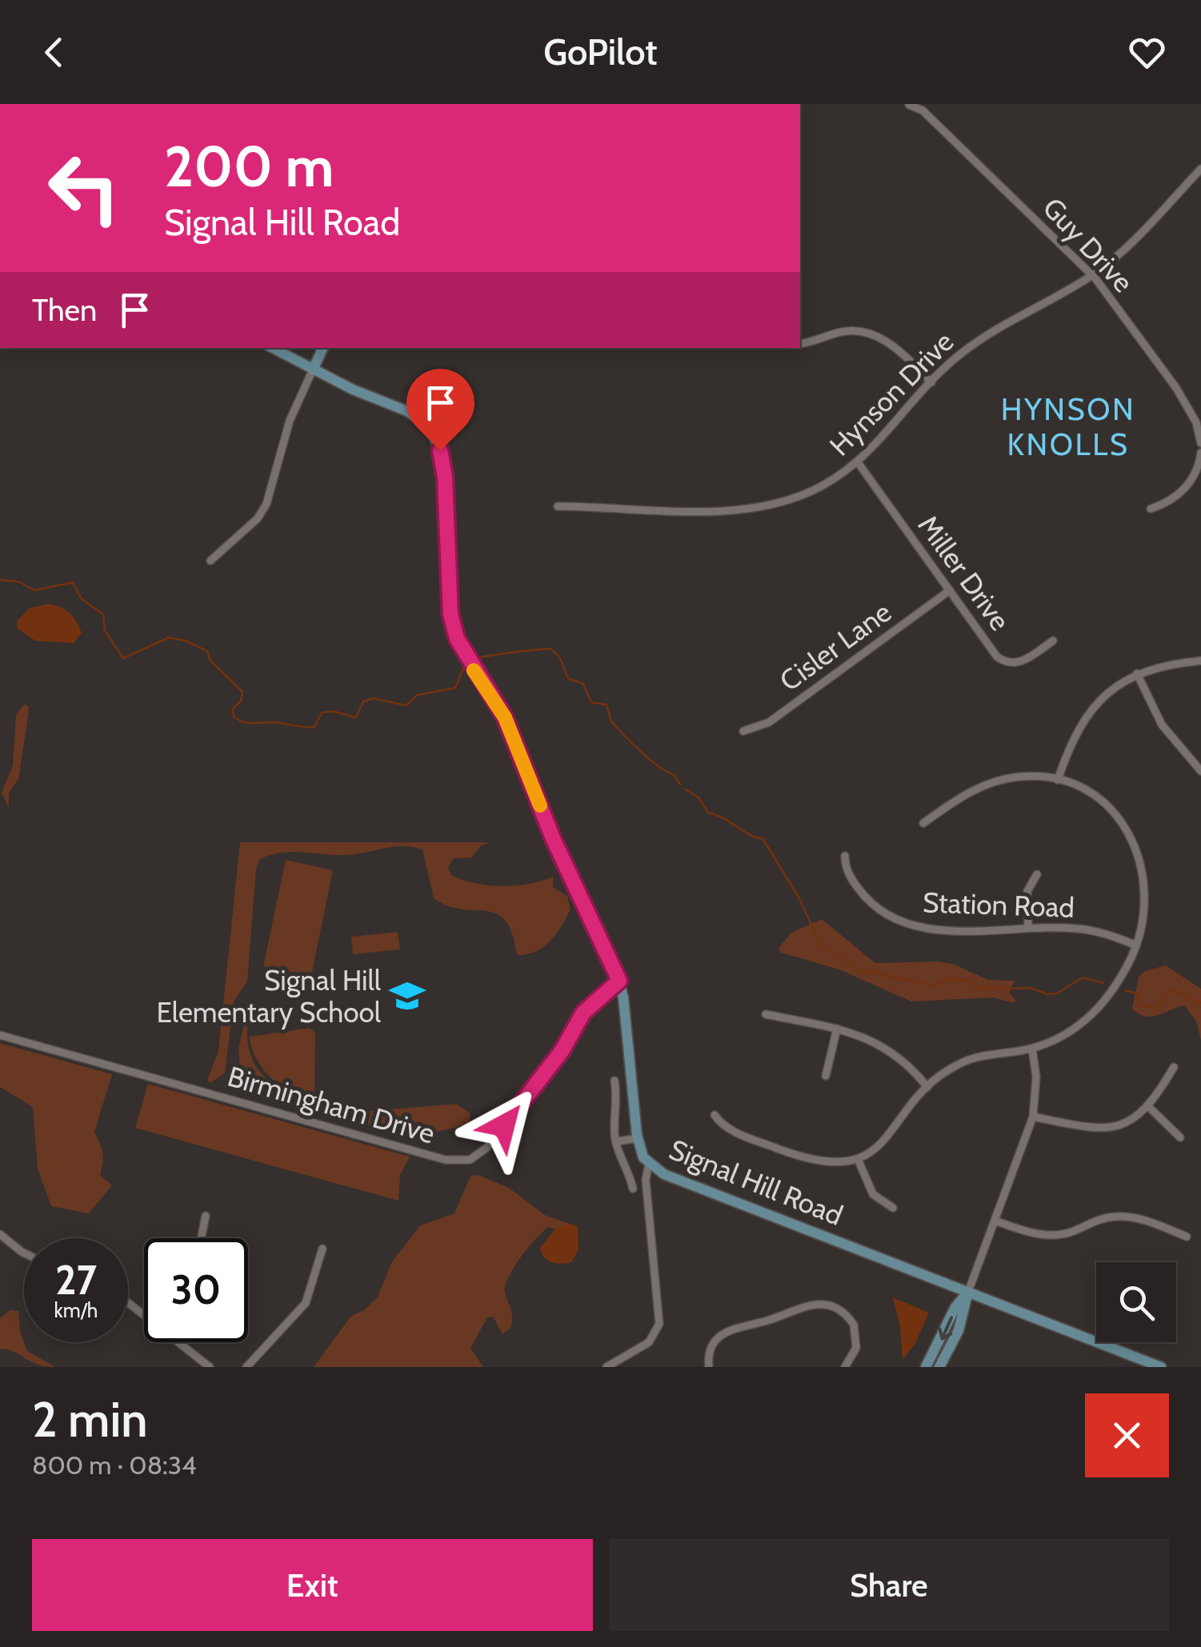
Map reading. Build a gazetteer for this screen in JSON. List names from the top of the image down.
{
  "streets": {
    "main road": ["Signal Hill Road"],
    "street": [
      "Guy Drive",
      "Hynson Drive",
      "Miller Drive",
      "Cisler Lane",
      "Station Road",
      "Birmingham Drive"
    ]
  },
  "crossings": [
    ["Guy Drive", "Hynson Drive"],
    ["Hynson Drive", "Miller Drive"],
    ["Miller Drive", "Cisler Lane"],
    ["Birmingham Drive", "Signal Hill Road"]
  ],
  "districts": ["HYNSON KNOLLS"],
  "places": {
    "school or university": ["Signal Hill Elementary School"]
  },
  "page": {
    "header": "GoPilot",
    "turn": ["200 m", "Signal Hill Road"],
    "then": "Then",
    "speed": "27 km/h",
    "limit": "30",
    "heading": ["2 min", "800 m · 08:34"],
    "buttons": ["Exit", "Share"]
  }
}
